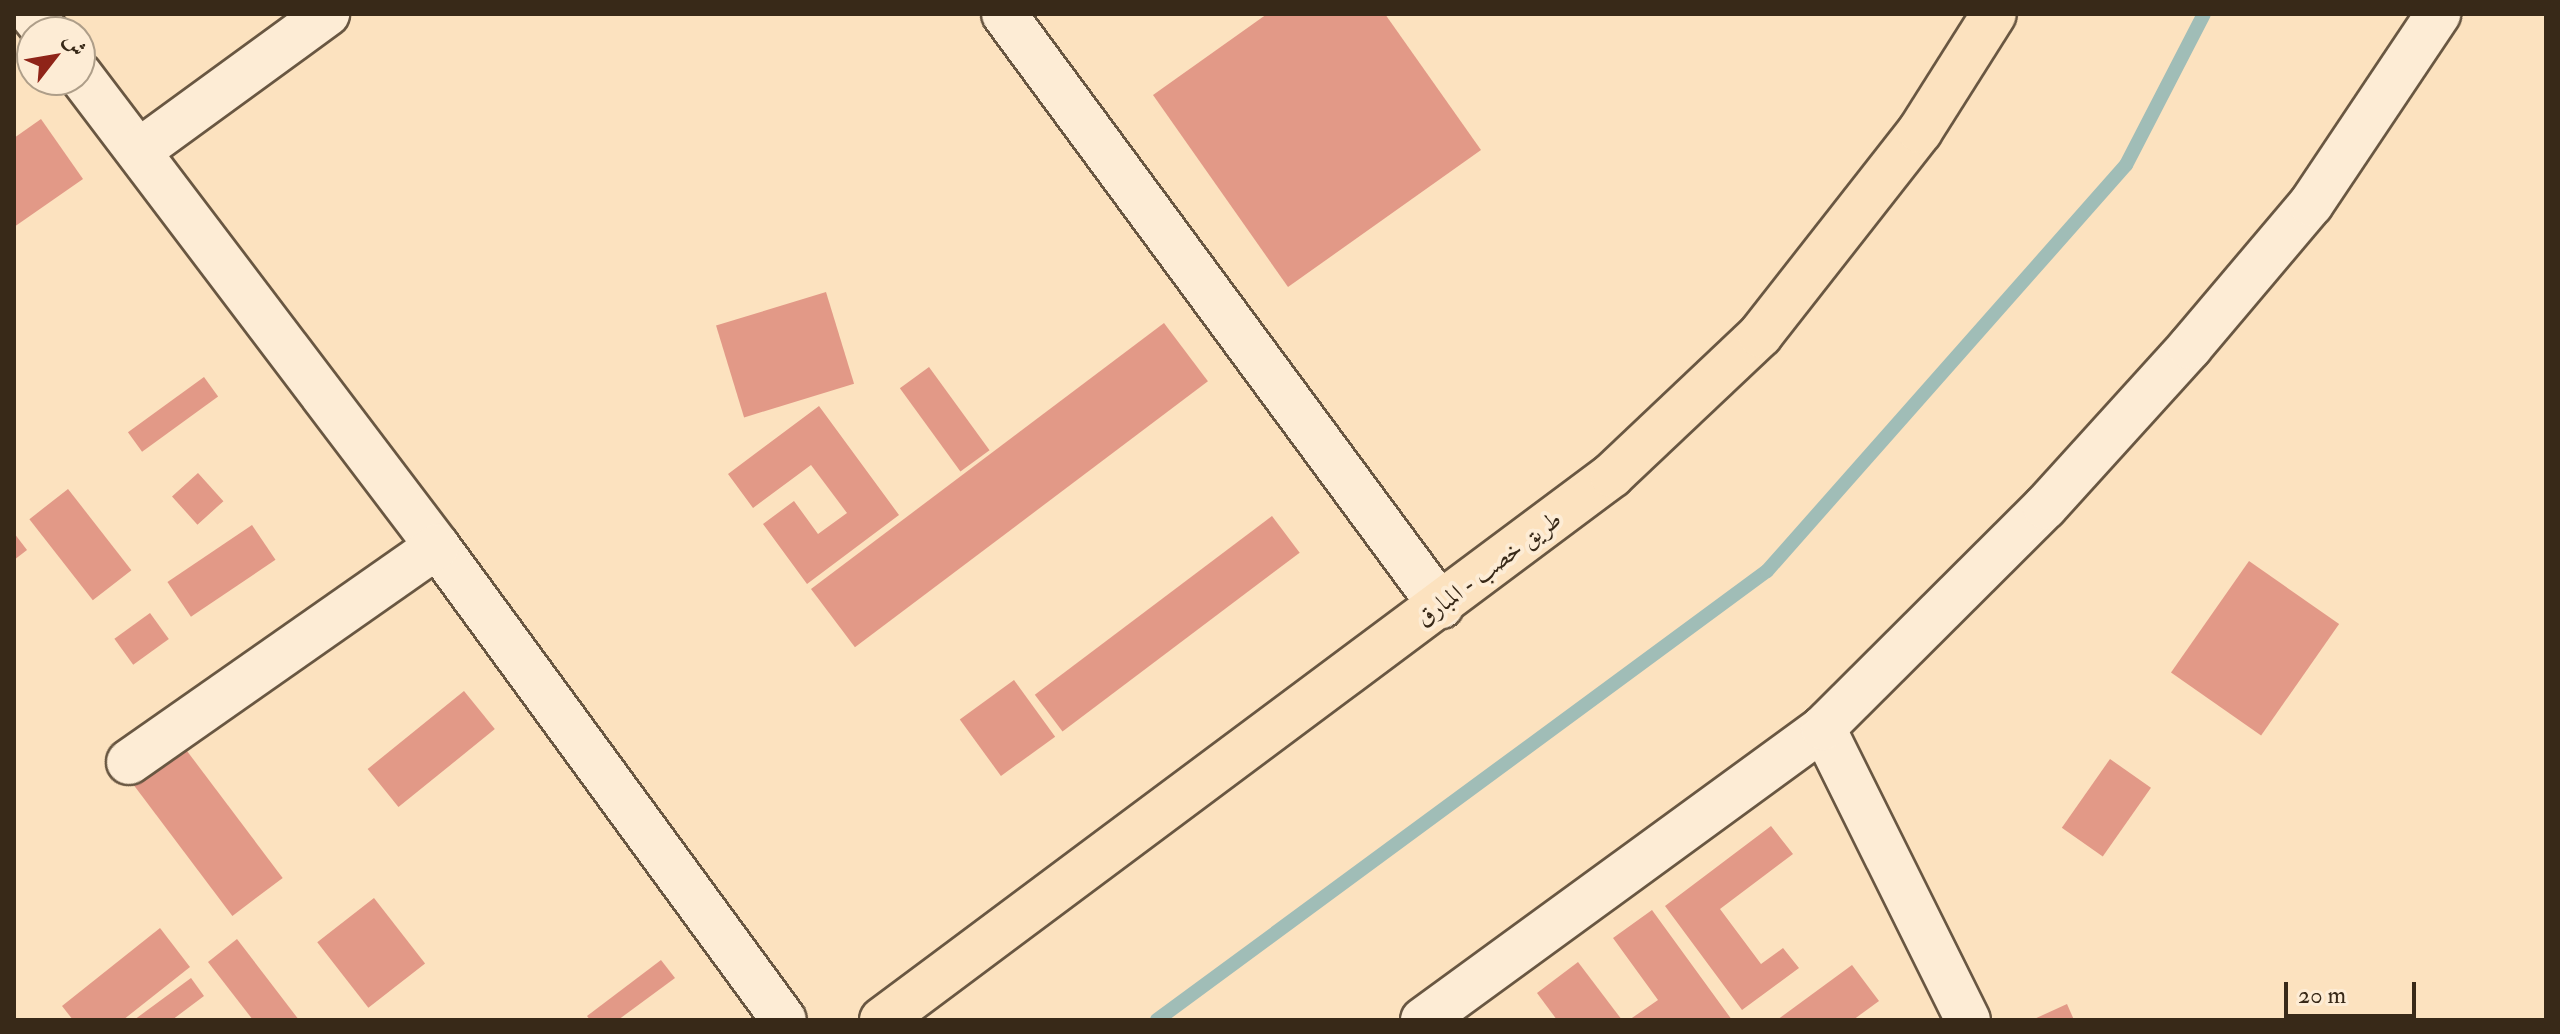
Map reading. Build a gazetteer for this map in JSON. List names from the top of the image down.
{
  "streets": {
    "main road": ["طريق خصب - المبارق"]
  },
  "scale_bar": "20 m",
  "north": "top right"
}
